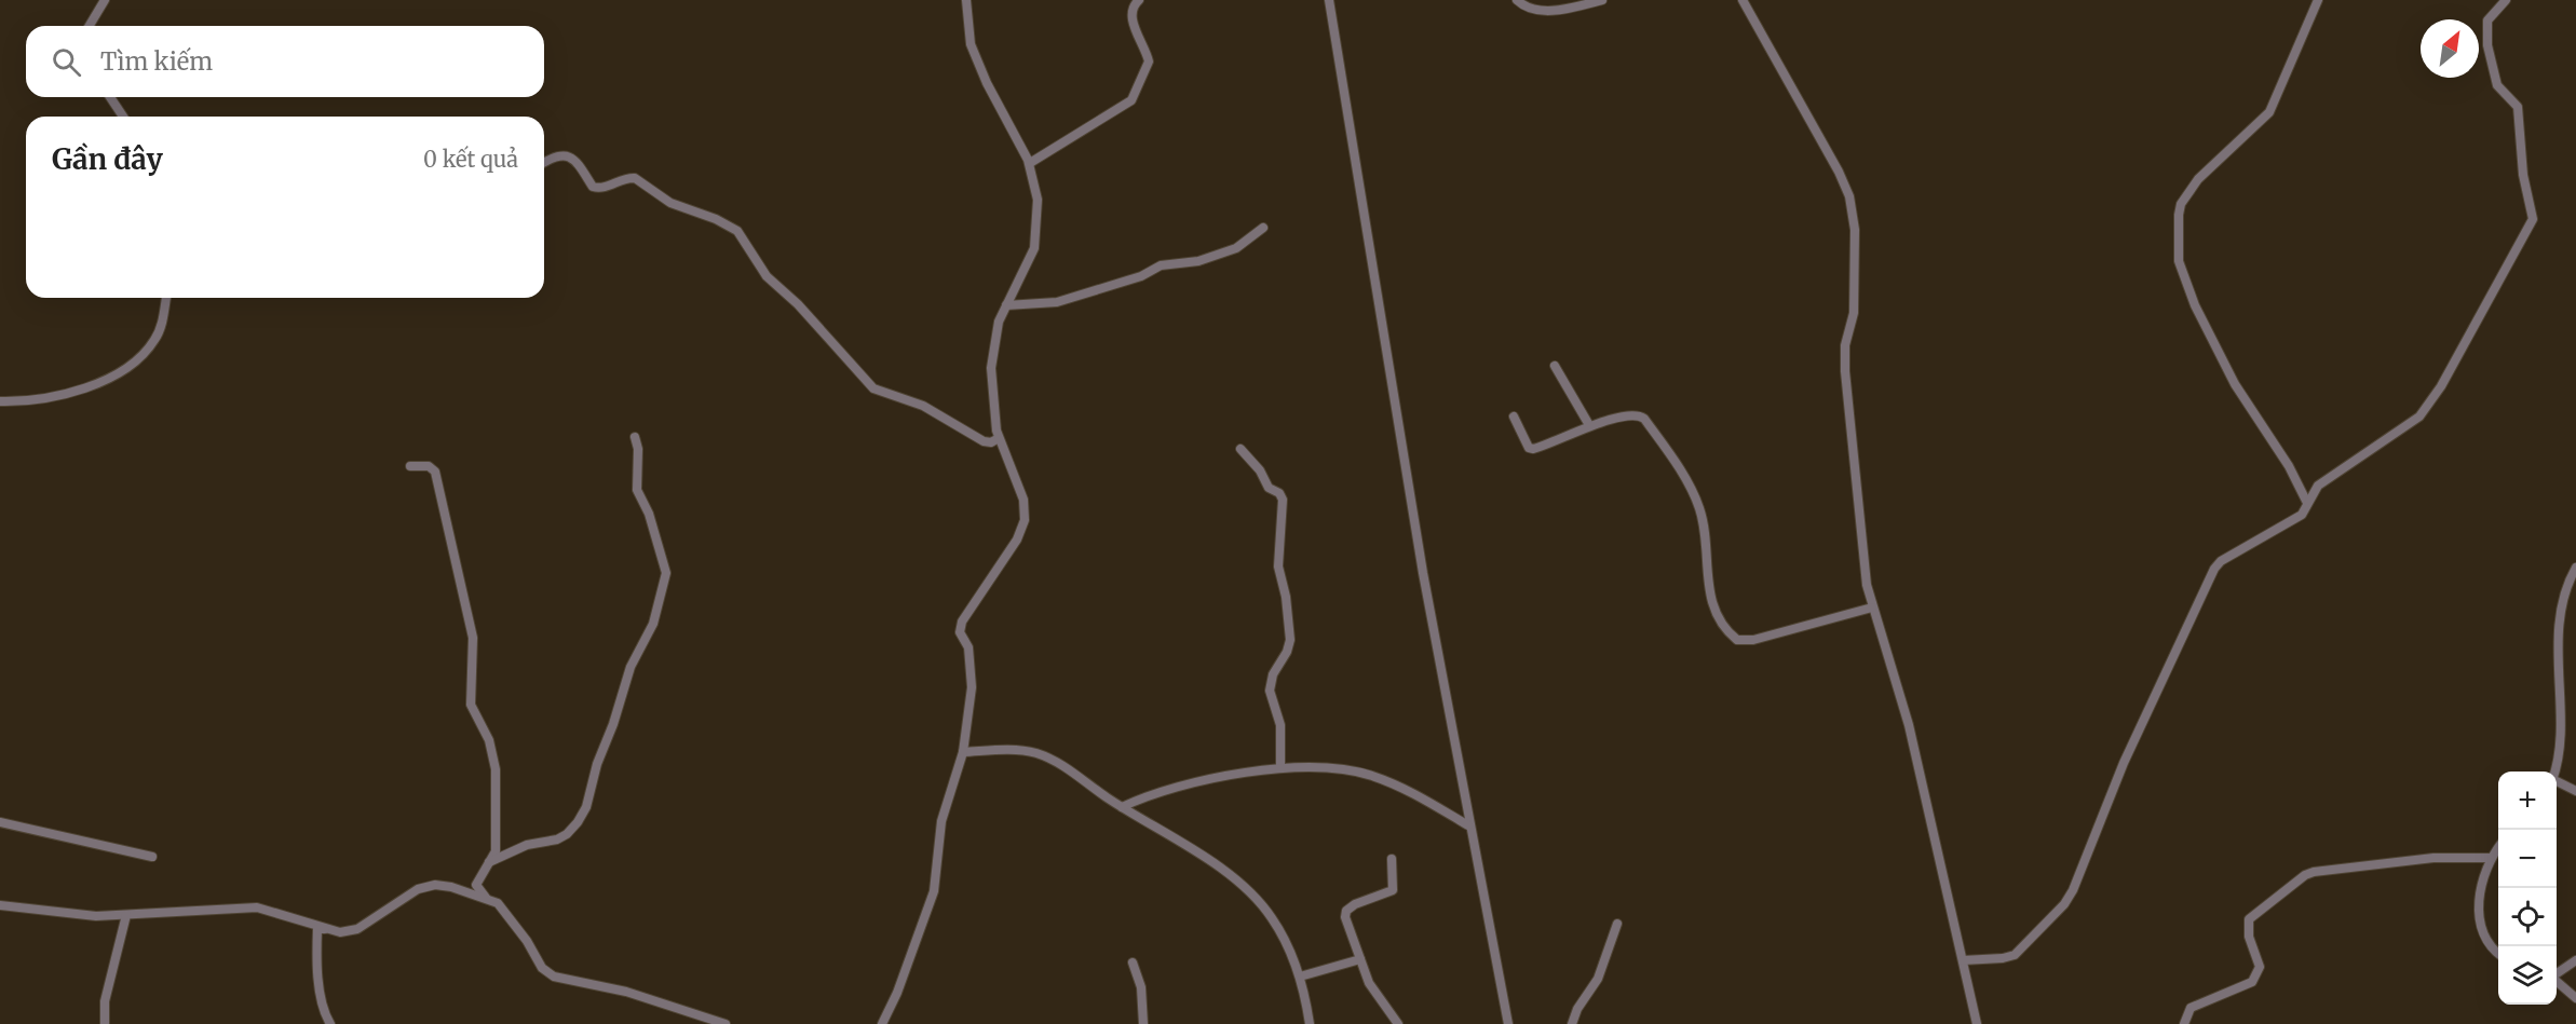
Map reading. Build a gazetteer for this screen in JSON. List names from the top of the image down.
{
  "north": "top right",
  "page": {
    "search": "Tìm kiếm",
    "heading": ["Gần đây", "0 kết quả"],
    "map_buttons": ["+", "−"]
  }
}
